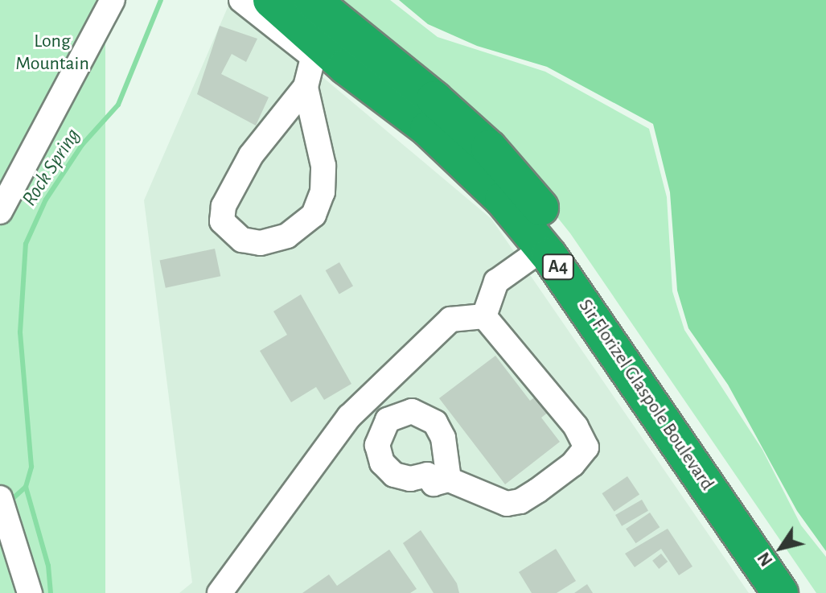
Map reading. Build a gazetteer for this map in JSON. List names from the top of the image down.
{
  "streets": {
    "highway": ["A4", "Sir Florizel Glaspole Boulevard"]
  },
  "water": ["Rock Spring"],
  "parks": ["Long Mountain"],
  "north": "bottom left"
}
